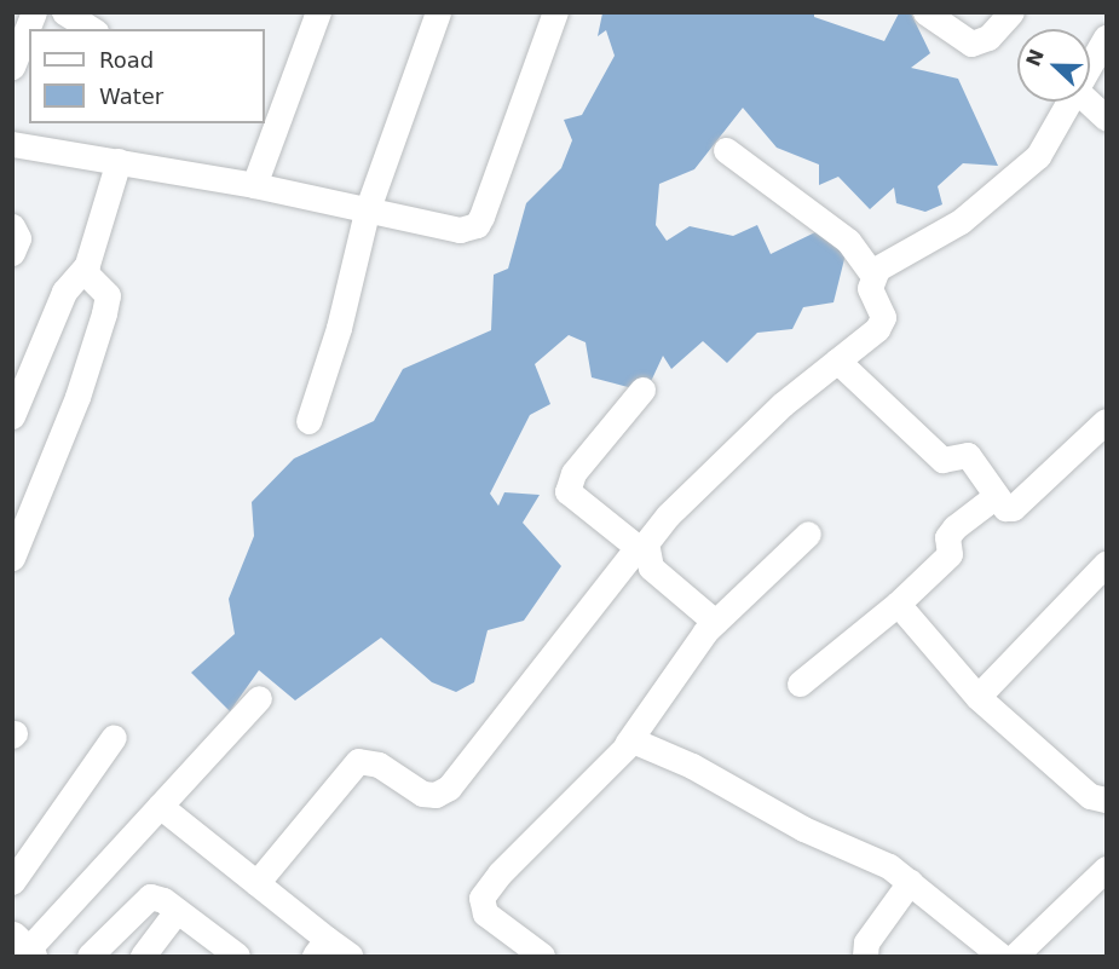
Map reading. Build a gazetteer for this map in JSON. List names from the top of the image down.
{
  "legend": ["Road", "Water"],
  "north": "left"
}
